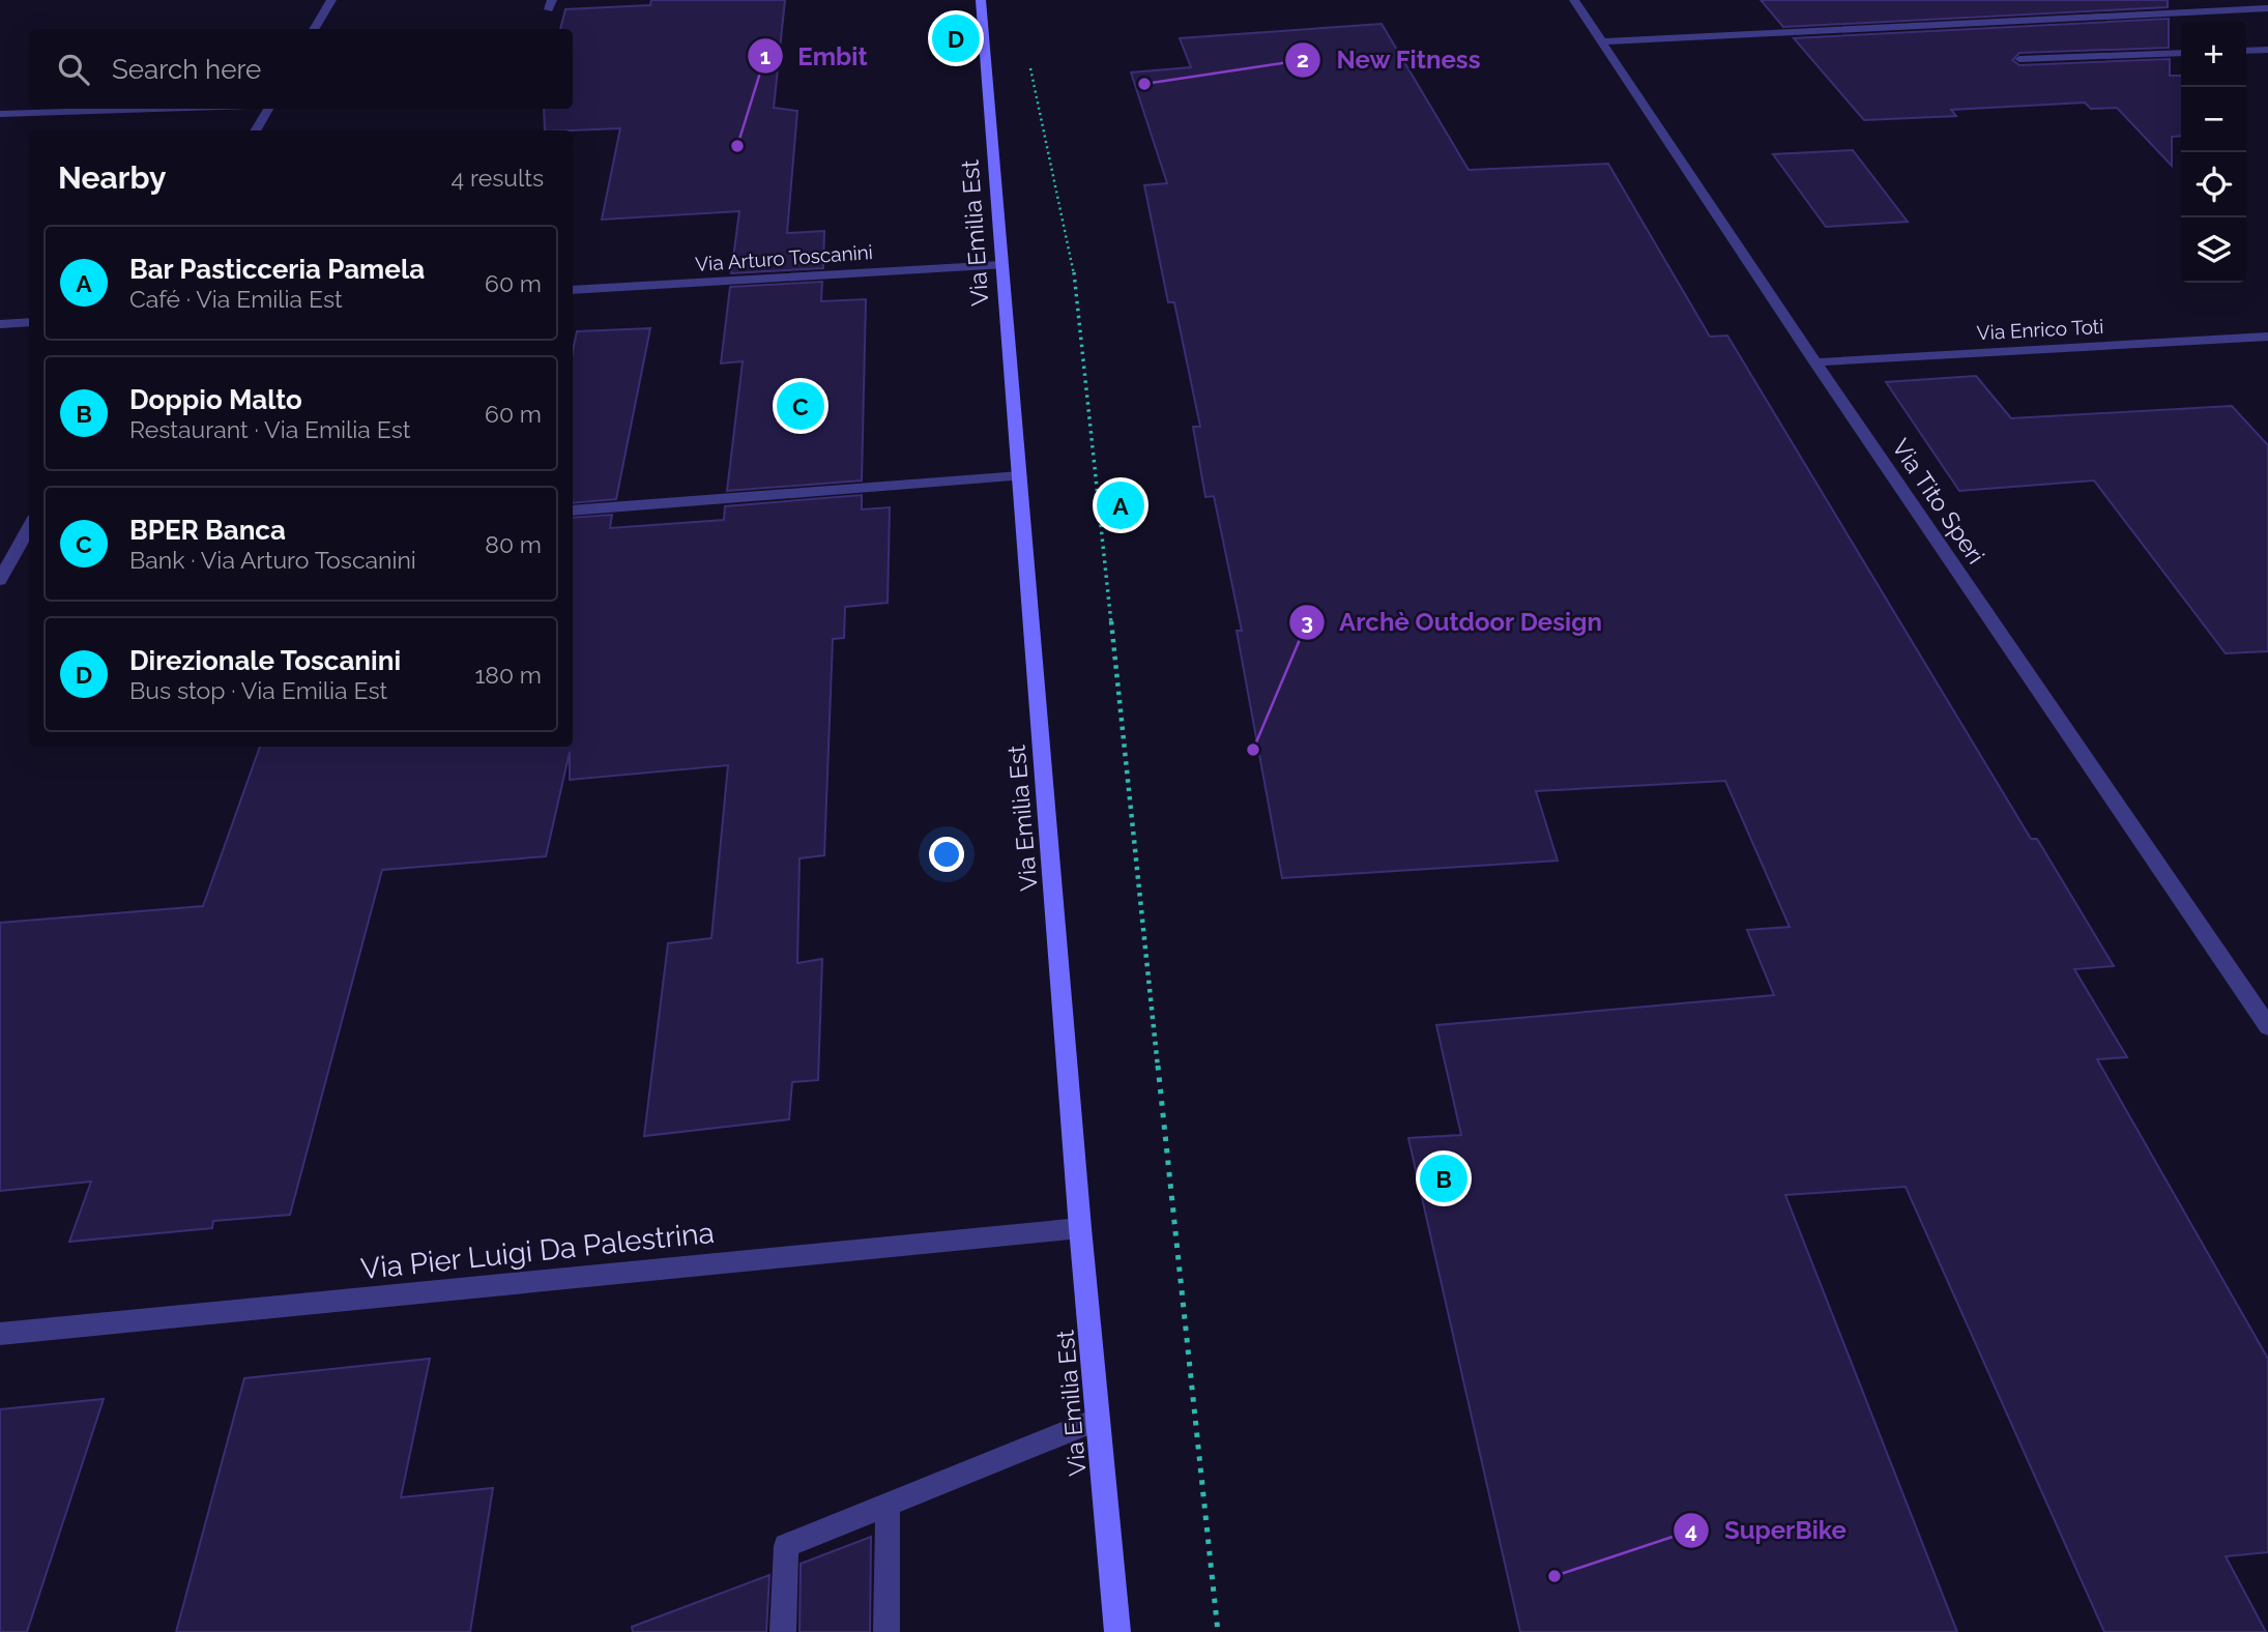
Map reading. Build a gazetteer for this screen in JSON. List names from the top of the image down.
{
  "streets": {
    "main road": ["Via Emilia Est"],
    "street": [
      "Via Arturo Toscanini",
      "Via Enrico Toti",
      "Via Tito Speri",
      "Via Pier Luigi Da Palestrina"
    ]
  },
  "crossings": [
    ["Via Emilia Est", "Via Arturo Toscanini"],
    ["Via Emilia Est", "Via Pier Luigi Da Palestrina"],
    ["Via Enrico Toti", "Via Tito Speri"]
  ],
  "places": [
    "New Fitness",
    "Embit",
    "Archè Outdoor Design",
    "SuperBike"
  ],
  "page": {
    "pins": [
      "D",
      "C",
      "A",
      "B"
    ],
    "map_buttons": ["+", "−"],
    "search": "Search here",
    "heading": ["Nearby", "4 results"],
    "list": [
      {
        "mark": "A",
        "name": "Bar Pasticceria Pamela",
        "note": "Café · Via Emilia Est",
        "value": "60 m"
      },
      {
        "mark": "B",
        "name": "Doppio Malto",
        "note": "Restaurant · Via Emilia Est",
        "value": "60 m"
      },
      {
        "mark": "C",
        "name": "BPER Banca",
        "note": "Bank · Via Arturo Toscanini",
        "value": "80 m"
      },
      {
        "mark": "D",
        "name": "Direzionale Toscanini",
        "note": "Bus stop · Via Emilia Est",
        "value": "180 m"
      }
    ]
  }
}
